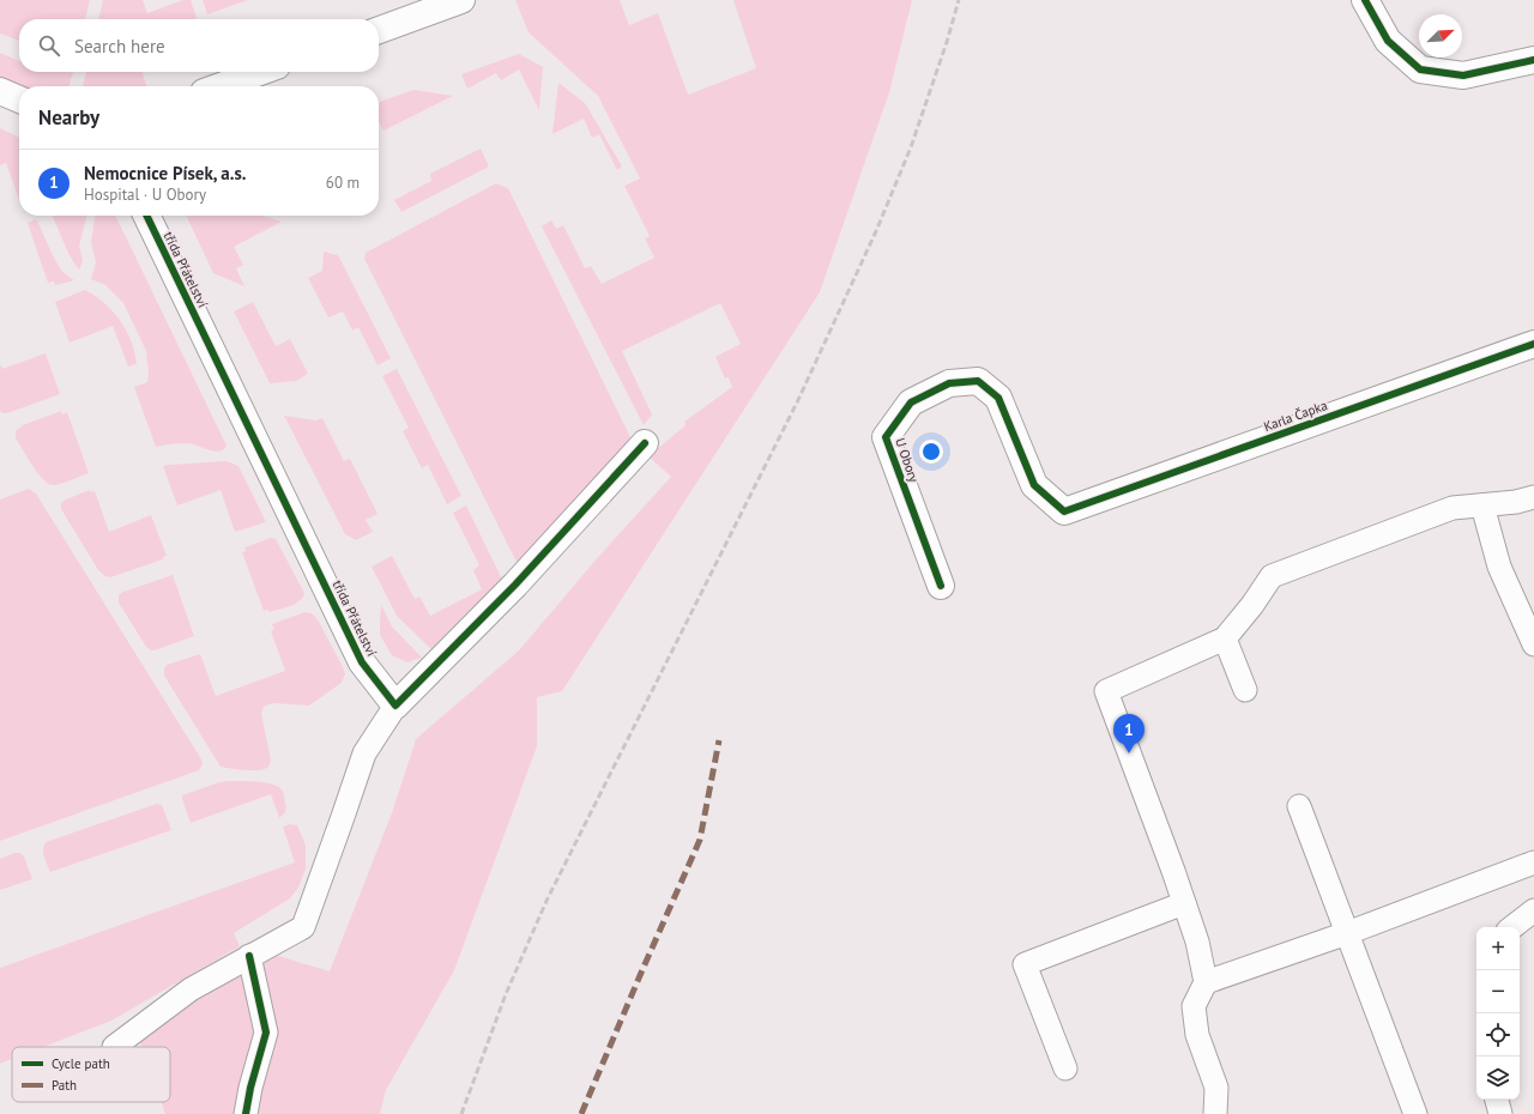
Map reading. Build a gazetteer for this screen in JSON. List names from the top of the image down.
{
  "streets": {
    "street": ["třída Přátelství", "Karla Čapka", "U Obory"]
  },
  "crossings": [
    ["Karla Čapka", "U Obory"]
  ],
  "legend": ["Cycle path", "Path"],
  "north": "top right",
  "page": {
    "search": "Search here",
    "heading": "Nearby",
    "list": [
      {
        "mark": "1",
        "name": "Nemocnice Písek, a.s.",
        "note": "Hospital · U Obory",
        "value": "60 m"
      }
    ],
    "pins": "1",
    "map_buttons": ["+", "−"]
  }
}
